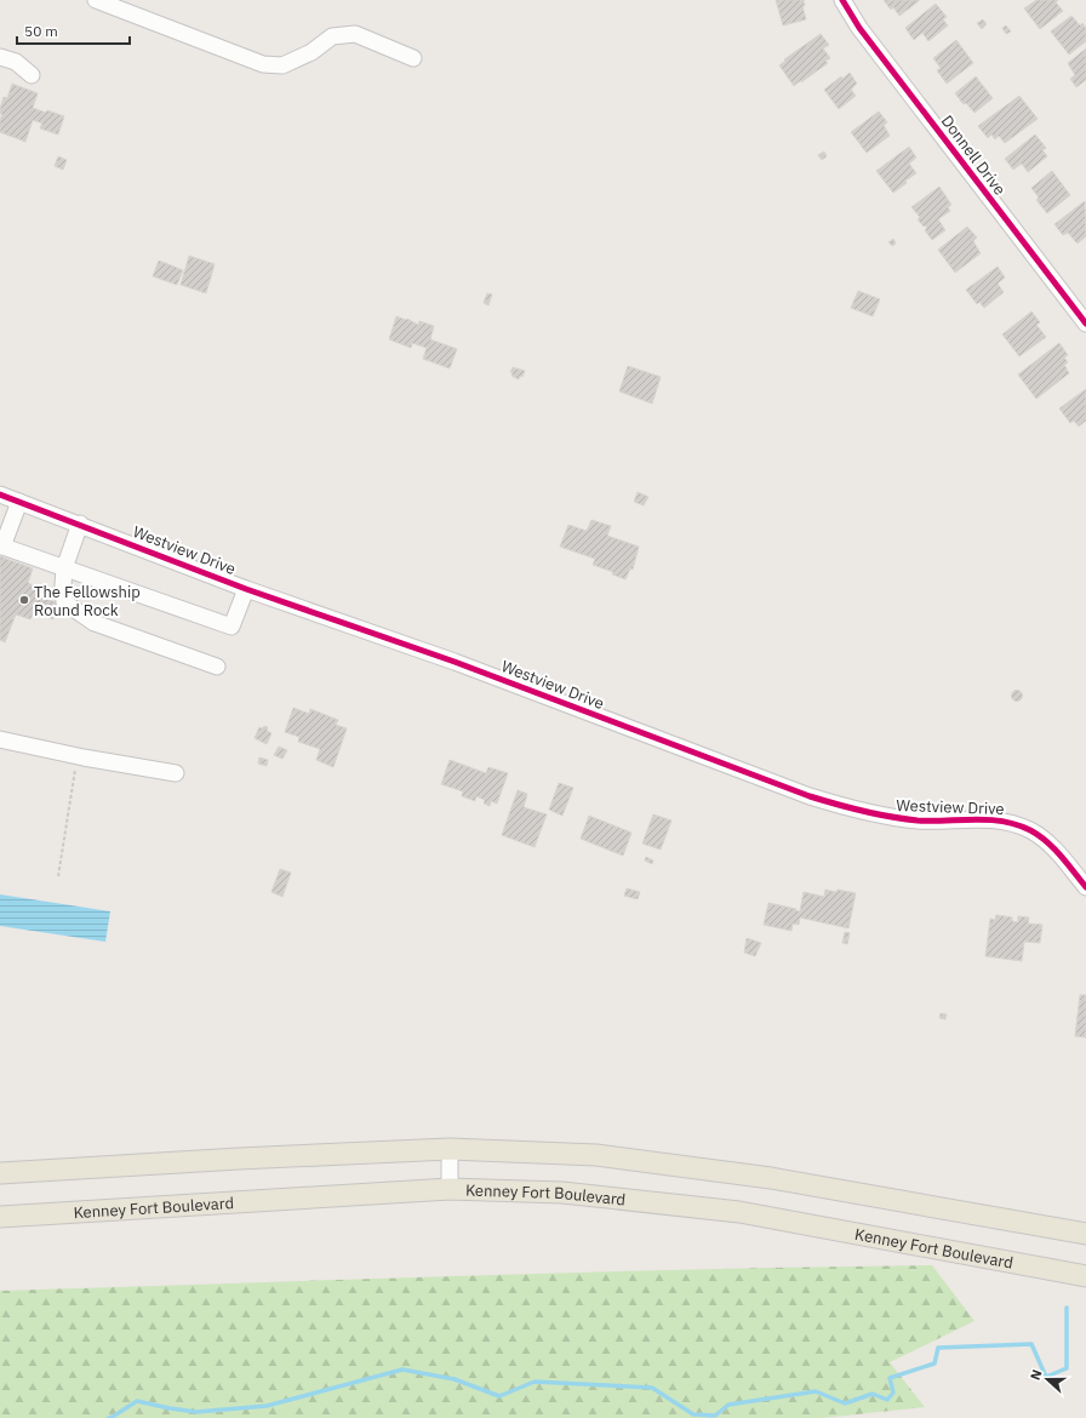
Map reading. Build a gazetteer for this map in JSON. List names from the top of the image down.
{
  "streets": {
    "main road": ["Kenney Fort Boulevard"],
    "street": ["Donnell Drive", "Westview Drive"]
  },
  "places": ["The Fellowship Round Rock"],
  "scale_bar": "50 m",
  "north": "left"
}
